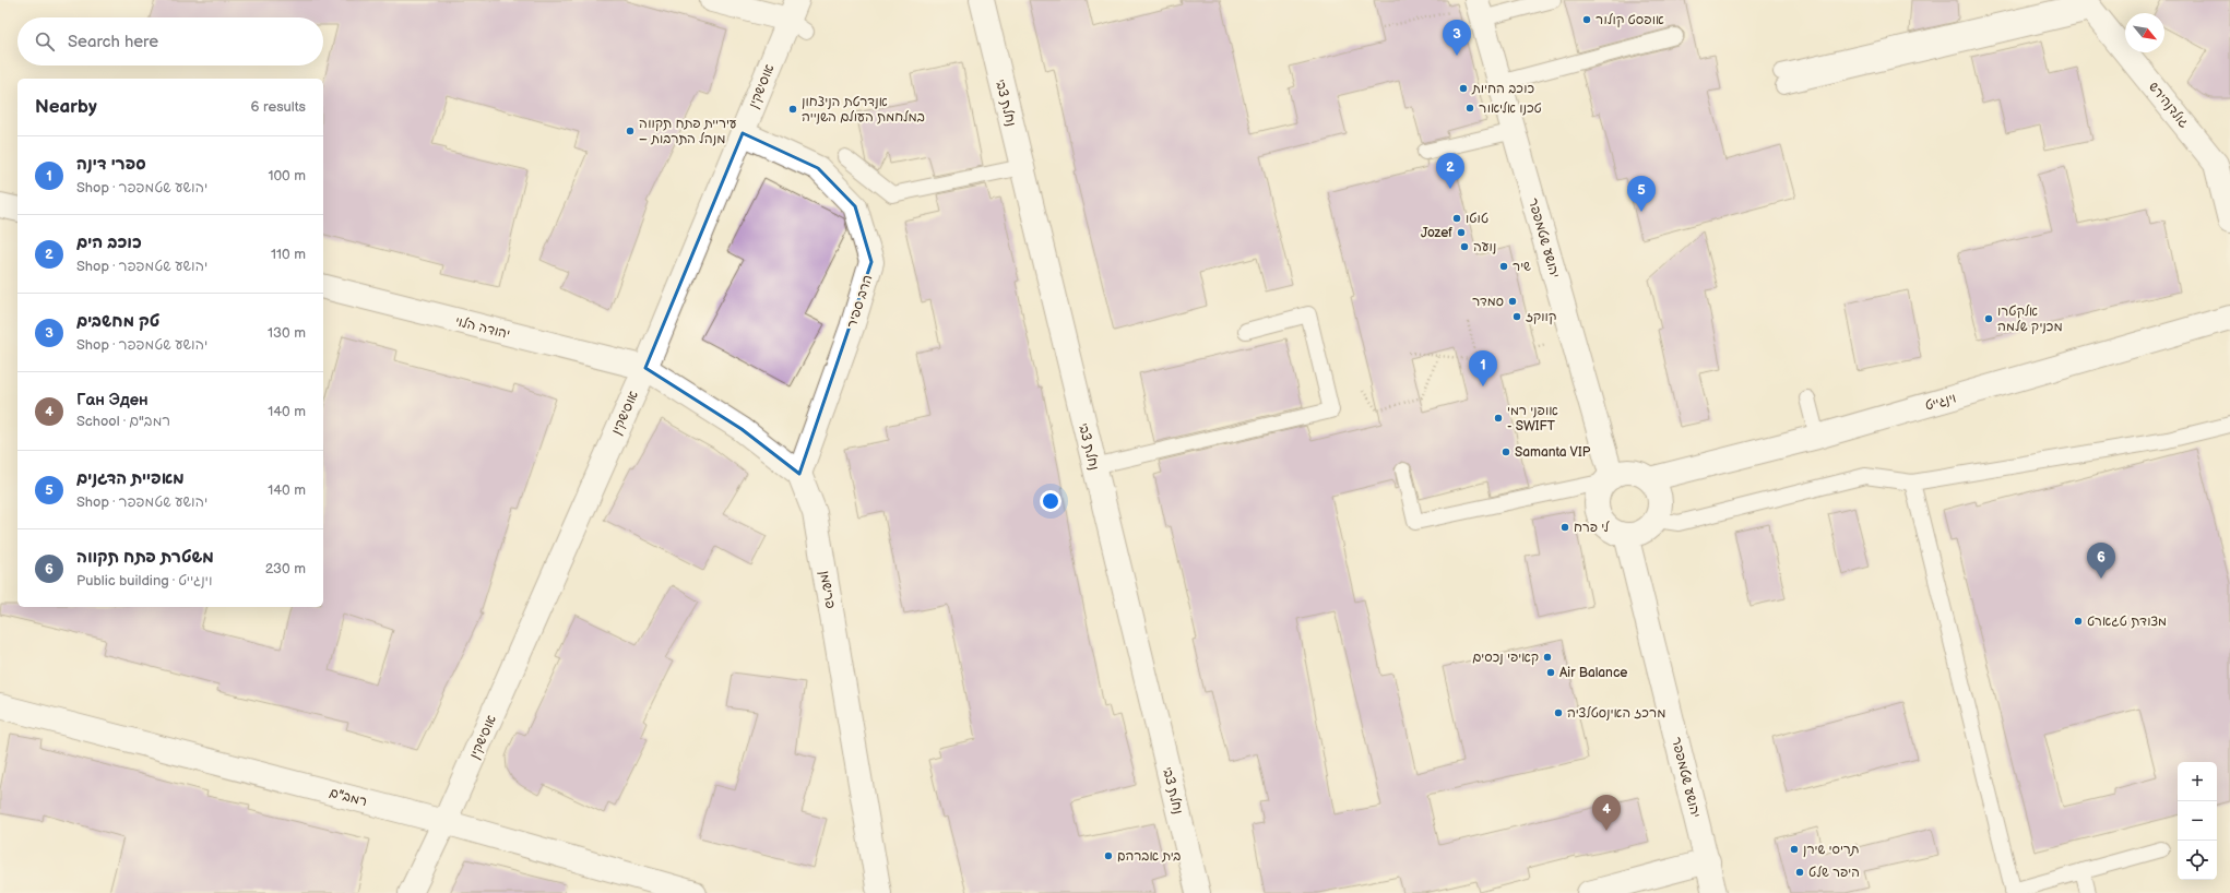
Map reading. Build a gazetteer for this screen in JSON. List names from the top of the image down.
{
  "streets": {
    "street": [
      "אוסישקין",
      "נחלת צבי",
      "גולדנהירש",
      "יהושע שטמפפר",
      "הרב ספיר",
      "יהודה הלוי",
      "וינגייט",
      "פרישמן",
      "רמב\"ם"
    ]
  },
  "crossings": [
    ["אוסישקין", "הרב ספיר"],
    ["אוסישקין", "יהודה הלוי"],
    ["אוסישקין", "רמב\"ם"],
    ["יהושע שטמפפר", "וינגייט"],
    ["הרב ספיר", "פרישמן"]
  ],
  "places": [
    "אופסט קולור",
    "כוכב החיות",
    "טכנו אליאור",
    "אנדרטת הניצחון במלחמת העולם השנייה",
    "עיריית פתח תקווה – מנהל התרבות",
    "טוטו",
    "Jozef",
    "נועה",
    "שיר",
    "סמדר",
    "קווקז",
    "אלקטרו מכניק שלמה",
    "אופני רמי - SWIFT",
    "Samanta VIP",
    "לי פרח",
    "מצודת טגארט",
    "קאיפי נכסים",
    "Air Balance",
    "מרכז האינסטלציה",
    "תריסי שירן",
    "בית אברהם",
    "היפר שלט"
  ],
  "north": "bottom right",
  "page": {
    "search": "Search here",
    "pins": [
      "3",
      "2",
      "5",
      "1",
      "6",
      "4"
    ],
    "heading": ["Nearby", "6 results"],
    "list": [
      {
        "mark": "1",
        "name": "ספרי דינה",
        "note": "Shop · יהושע שטמפפר",
        "value": "100 m"
      },
      {
        "mark": "2",
        "name": "כוכב הים",
        "note": "Shop · יהושע שטמפפר",
        "value": "110 m"
      },
      {
        "mark": "3",
        "name": "טק מחשבים",
        "note": "Shop · יהושע שטמפפר",
        "value": "130 m"
      },
      {
        "mark": "4",
        "name": "Ган Эден",
        "note": "School · רמב\"ם",
        "value": "140 m"
      },
      {
        "mark": "5",
        "name": "מאפיית הדגנים",
        "note": "Shop · יהושע שטמפפר",
        "value": "140 m"
      },
      {
        "mark": "6",
        "name": "משטרת פתח תקווה",
        "note": "Public building · וינגייט",
        "value": "230 m"
      }
    ],
    "map_buttons": ["+", "−"]
  }
}
